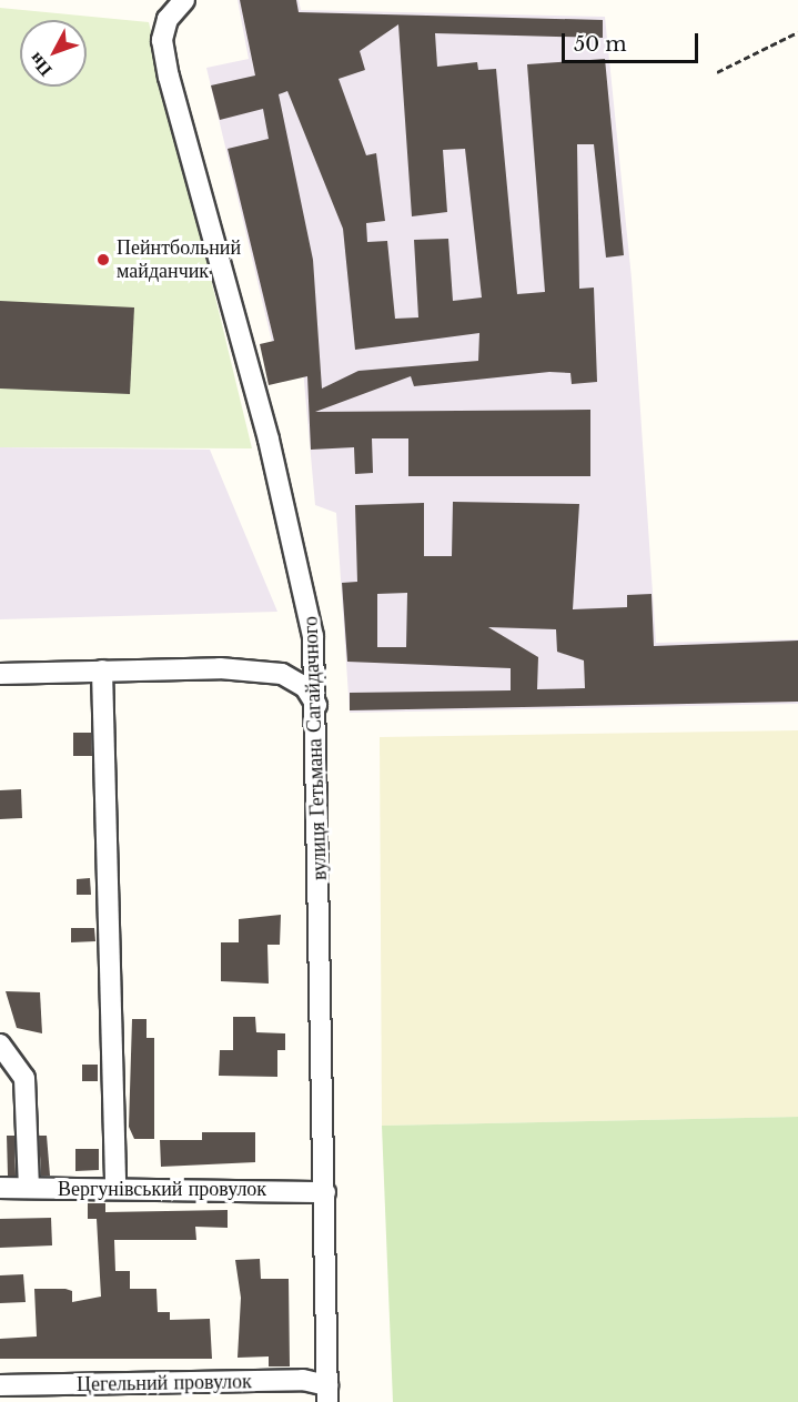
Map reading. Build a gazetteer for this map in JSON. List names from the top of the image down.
{
  "streets": {
    "street": ["вулиця Гетьмана Сагайдачного", "Вергунівський провулок", "Цегельний провулок"]
  },
  "crossings": [
    ["вулиця Гетьмана Сагайдачного", "Вергунівський провулок"],
    ["вулиця Гетьмана Сагайдачного", "Цегельний провулок"]
  ],
  "places": ["Пейнтбольний майданчик"],
  "scale_bar": "50 m",
  "north": "bottom left"
}
